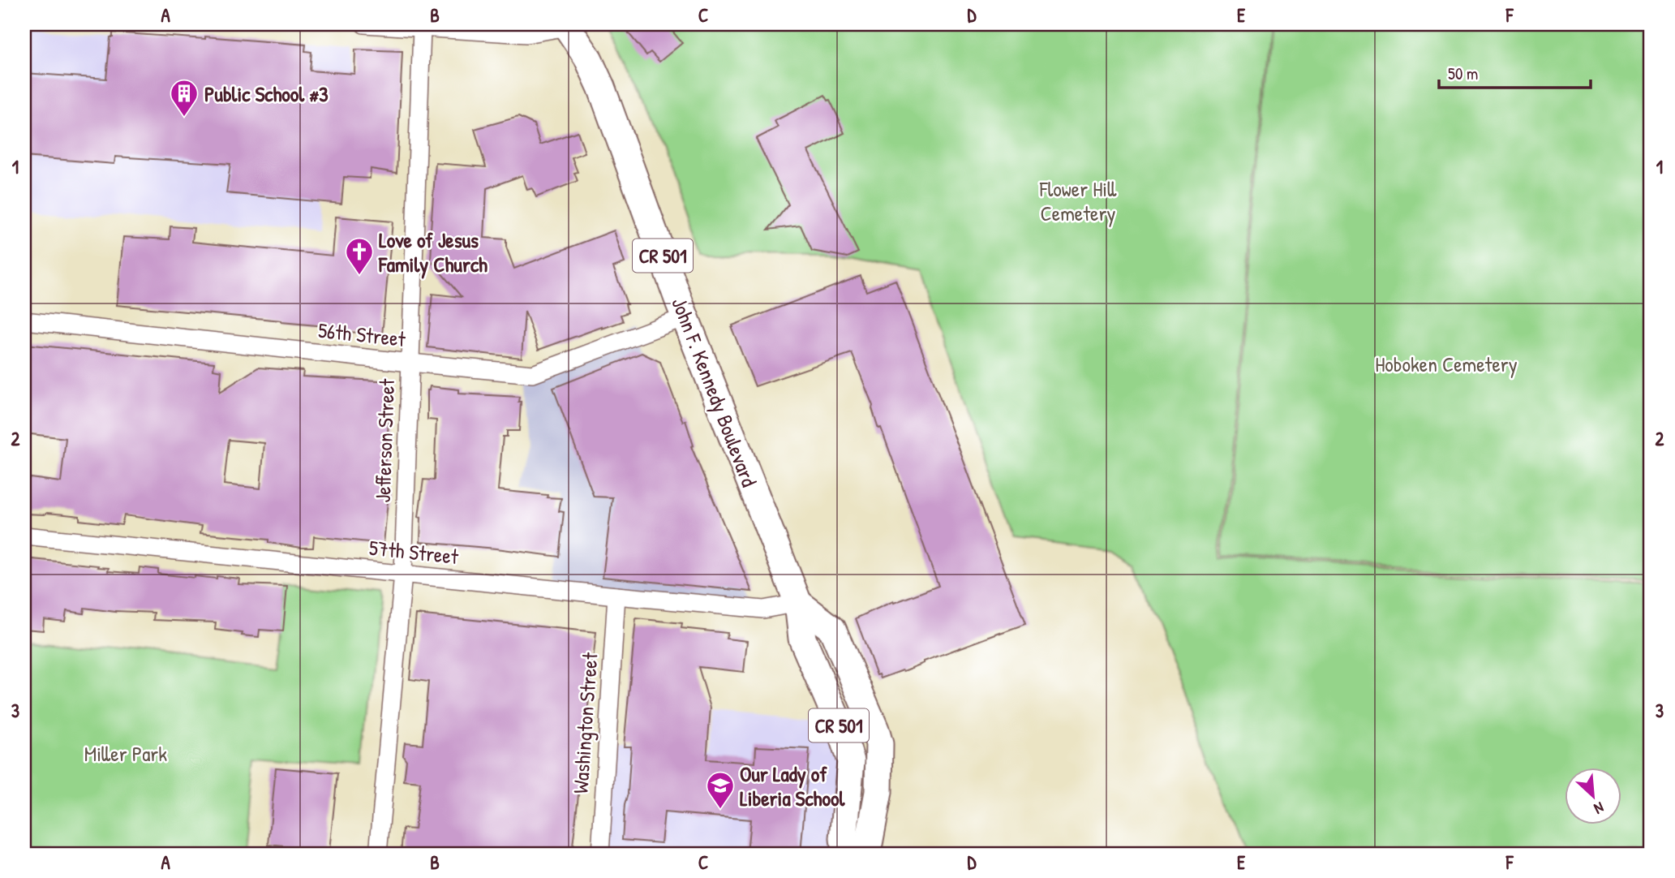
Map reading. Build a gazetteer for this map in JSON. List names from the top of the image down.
{
  "streets": {
    "main road": ["CR 501", "John F. Kennedy Boulevard"],
    "street": [
      "56th Street",
      "Jefferson Street",
      "57th Street",
      "Washington Street"
    ]
  },
  "crossings": [
    ["CR 501", "John F. Kennedy Boulevard"],
    ["CR 501", "57th Street"],
    ["56th Street", "John F. Kennedy Boulevard"],
    ["56th Street", "Jefferson Street"],
    ["John F. Kennedy Boulevard", "57th Street"],
    ["Jefferson Street", "57th Street"],
    ["57th Street", "Washington Street"]
  ],
  "parks": ["Flower Hill Cemetery", "Hoboken Cemetery", "Miller Park"],
  "places": {
    "building": ["Public School #3"],
    "church": ["Love of Jesus Family Church"],
    "school or university": ["Our Lady of Liberia School"]
  },
  "scale_bar": "50 m",
  "north": "bottom right",
  "grid": {
    "columns": [
      "A",
      "B",
      "C",
      "D",
      "E",
      "F"
    ],
    "rows": ["1", "2", "3"]
  }
}
